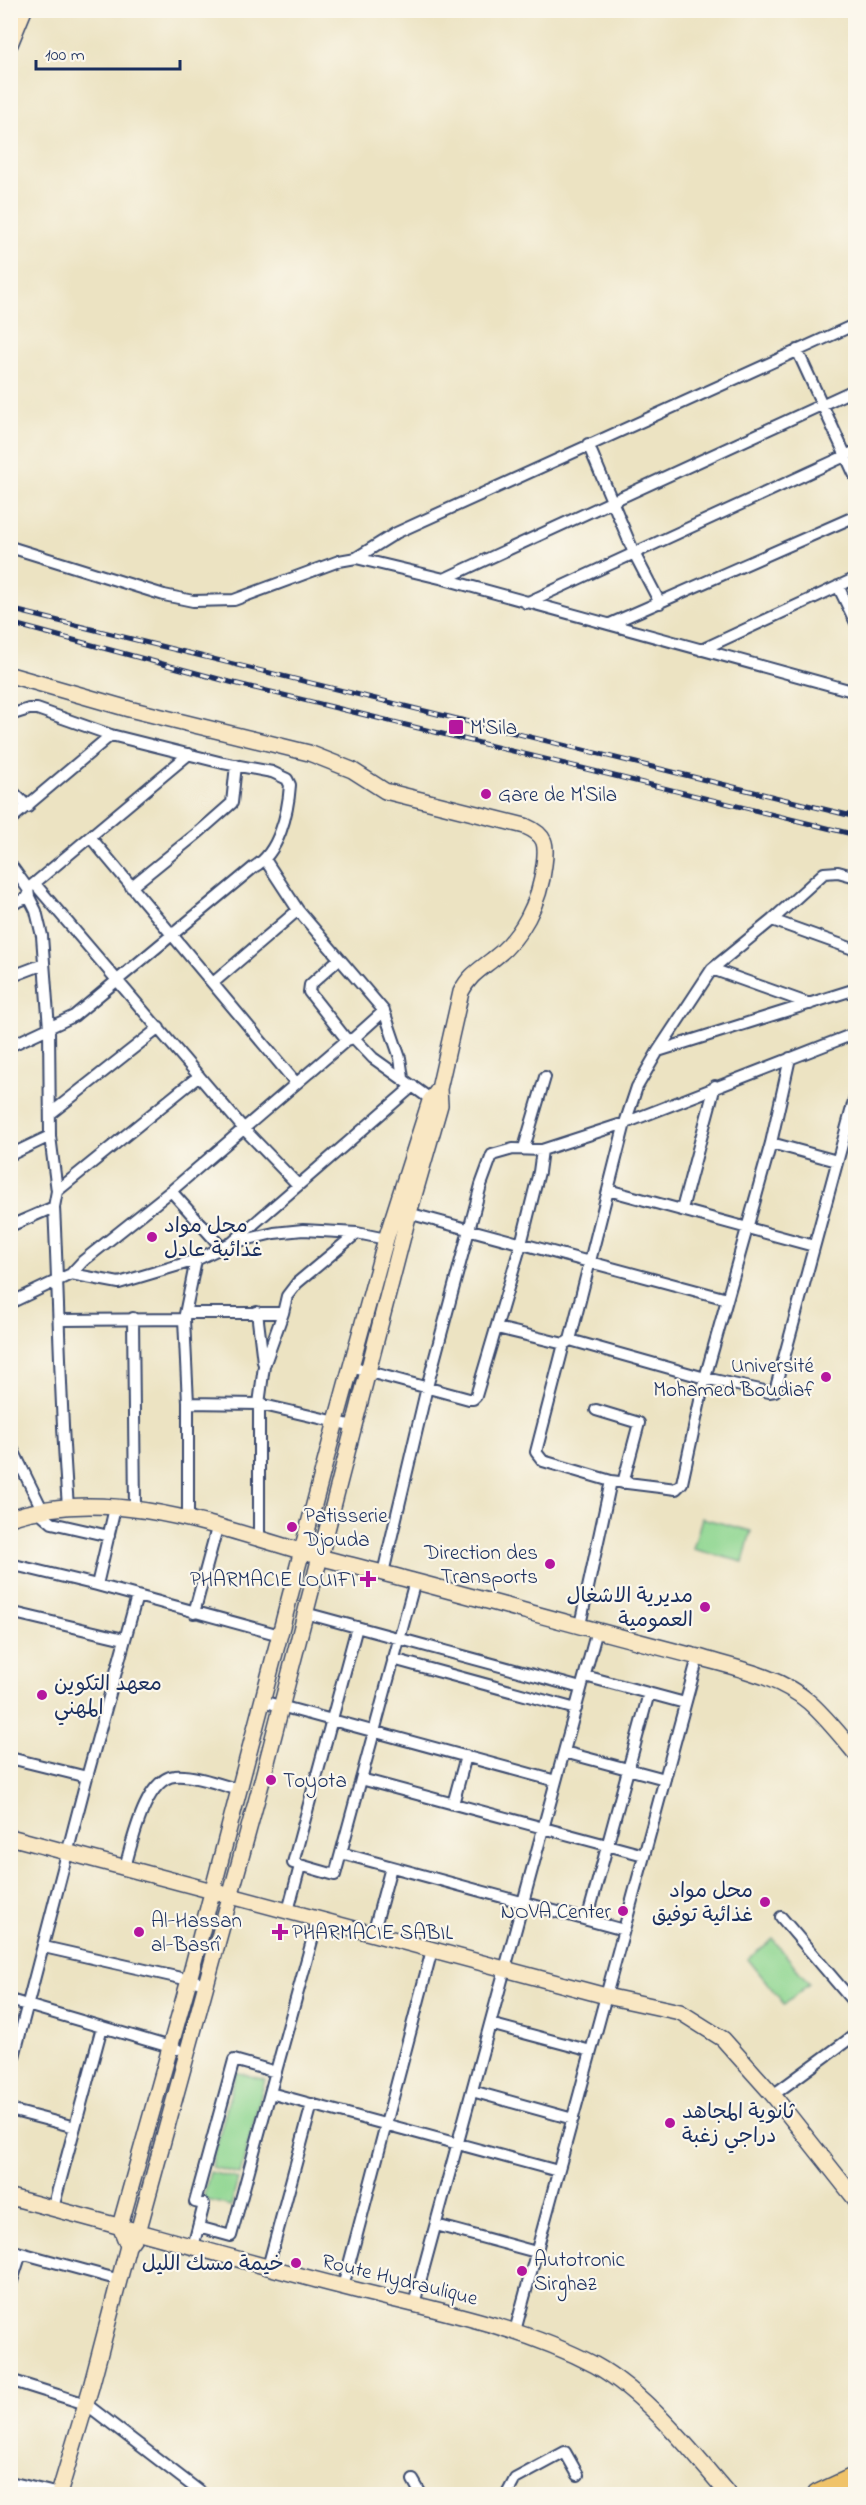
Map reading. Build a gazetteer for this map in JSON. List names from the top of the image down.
{
  "streets": {
    "street": ["Route Hydraulique"]
  },
  "places": {
    "transit": ["M'Sila"],
    "other": [
      "Gare de M'Sila",
      "محل مواد غذائية عادل",
      "Université Mohamed Boudiaf",
      "Patisserie Djouda",
      "Direction des Transports",
      "مديرية الاشغال العمومية",
      "معهد التكوين المهني",
      "Toyota",
      "محل مواد غذائية توفيق",
      "NOVA Center",
      "Al-Hassan al-Basrî",
      "ثانوية المجاهد دراجي زغبة",
      "خيمة مسك الليل",
      "Autotronic Sirghaz"
    ],
    "health": ["PHARMACIE LOUIFI", "PHARMACIE SABIL"]
  },
  "scale_bar": "100 m"
}
